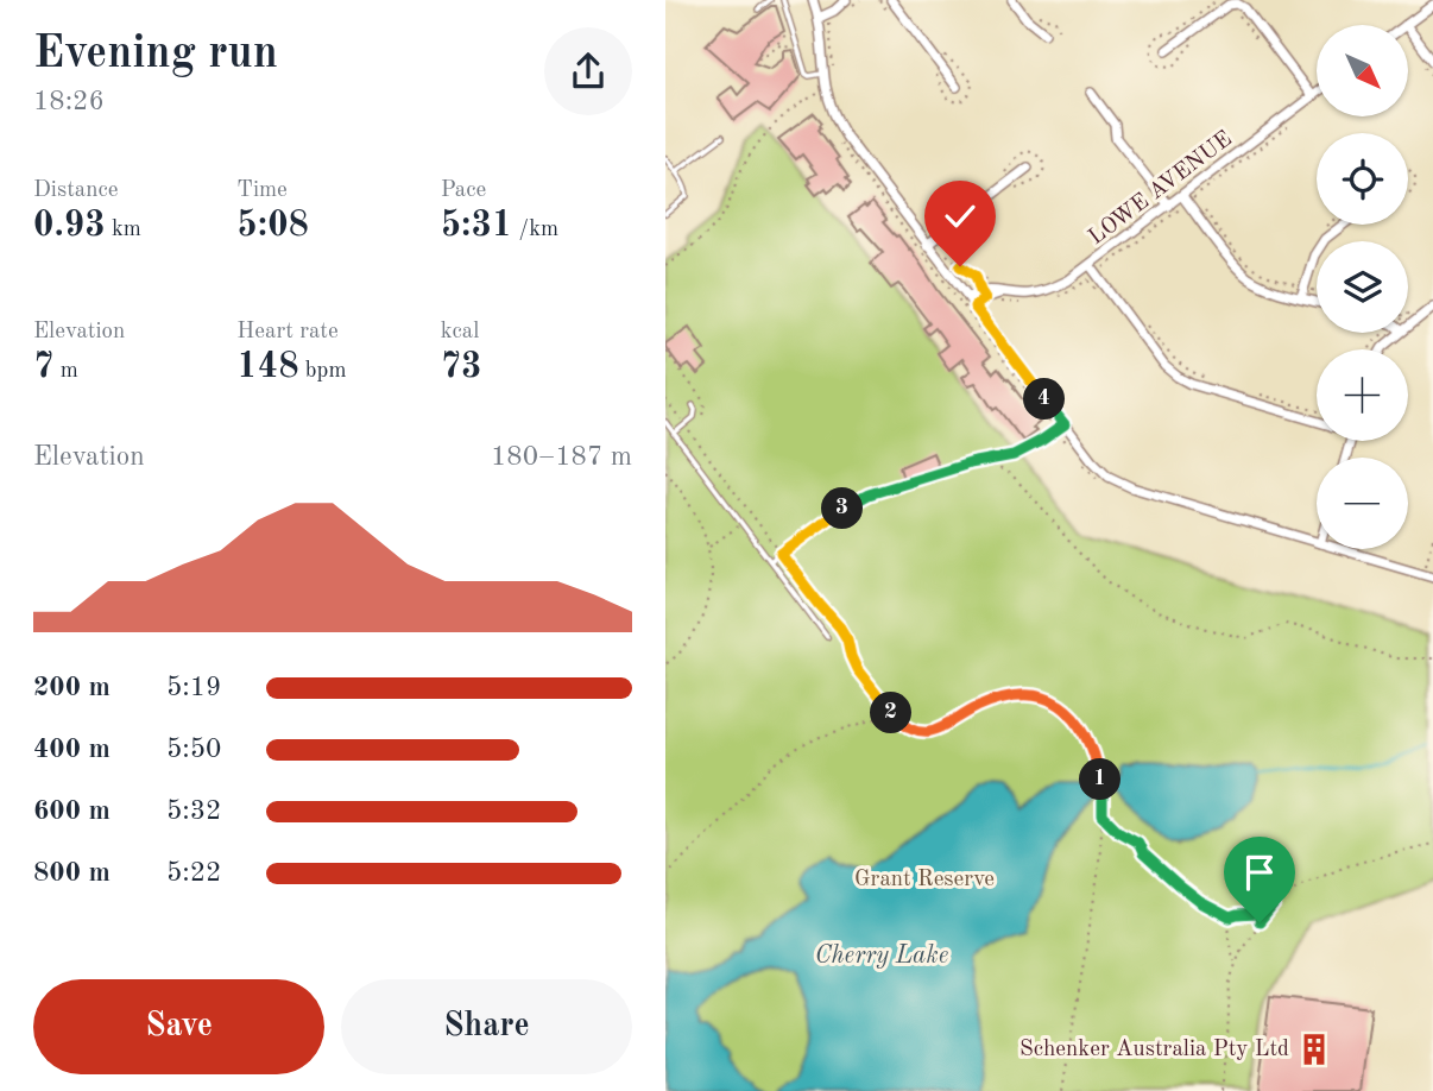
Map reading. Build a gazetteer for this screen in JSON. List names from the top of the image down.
{
  "streets": {
    "street": ["LOWE AVENUE"]
  },
  "water": ["Cherry Lake"],
  "parks": ["Grant Reserve"],
  "places": {
    "building": ["Schenker Australia Pty Ltd"]
  },
  "north": "bottom right",
  "page": {
    "heading": ["Evening run", "18:26"],
    "map_buttons": ["+", "−"],
    "stats": [
      ["Distance", "0.93 km"],
      ["Time", "5:08"],
      ["Pace", "5:31 /km"],
      ["Elevation", "7 m"],
      ["Heart rate", "148 bpm"],
      ["kcal", "73"]
    ],
    "pins": [
      "4",
      "3",
      "2",
      "1"
    ],
    "chart": ["Elevation", "180–187 m"],
    "list": [
      {
        "name": "200 m",
        "note": "5:19"
      },
      {
        "name": "400 m",
        "note": "5:50"
      },
      {
        "name": "600 m",
        "note": "5:32"
      },
      {
        "name": "800 m",
        "note": "5:22"
      }
    ],
    "buttons": ["Save", "Share"]
  }
}
